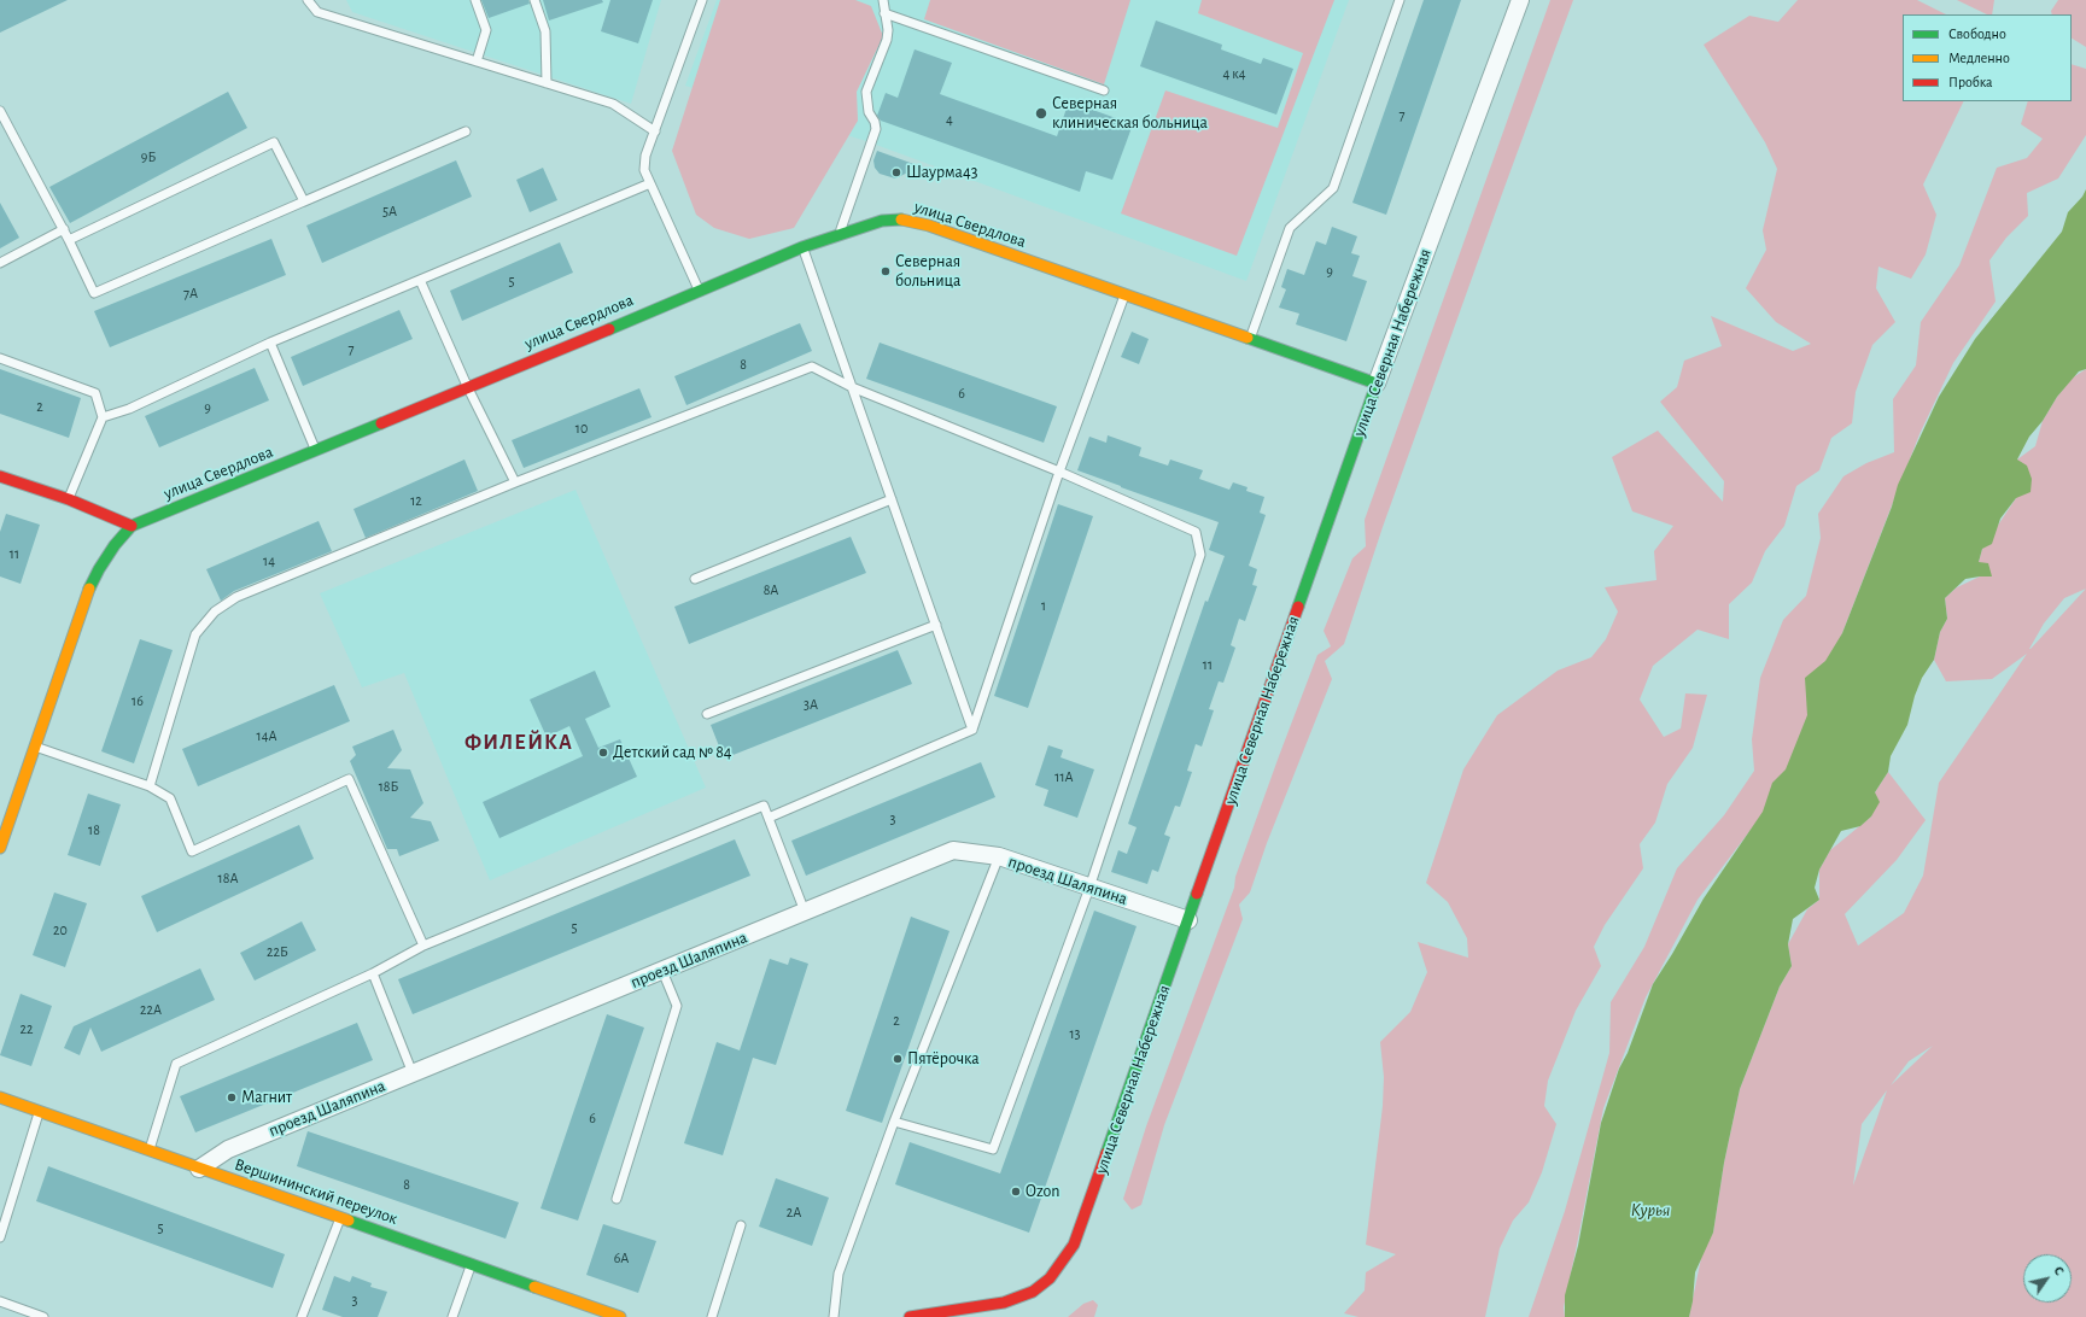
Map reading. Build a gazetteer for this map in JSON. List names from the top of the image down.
{
  "streets": {
    "street": [
      "улица Свердлова",
      "улица Северная Набережная",
      "проезд Шаляпина",
      "Вершининский переулок"
    ]
  },
  "crossings": [
    ["улица Свердлова", "улица Северная Набережная"],
    ["улица Северная Набережная", "проезд Шаляпина"],
    ["проезд Шаляпина", "Вершининский переулок"]
  ],
  "districts": ["ФИЛЕЙКА"],
  "water": ["Курья"],
  "places": [
    "Северная клиническая больница",
    "Шаурма43",
    "Северная больница",
    "Детский сад № 84",
    "Пятёрочка",
    "Магнит",
    "Ozon"
  ],
  "house_numbers": [
    "4 к4",
    "7",
    "4",
    "9Б",
    "5А",
    "9",
    "5",
    "7А",
    "7",
    "8",
    "6",
    "2",
    "9",
    "10",
    "12",
    "11",
    "14",
    "8А",
    "1",
    "11",
    "16",
    "3А",
    "14А",
    "11А",
    "18Б",
    "3",
    "18",
    "18А",
    "5",
    "20",
    "22Б",
    "22А",
    "2",
    "22",
    "13",
    "6",
    "8",
    "2А",
    "5",
    "6А",
    "3"
  ],
  "legend": ["Свободно", "Медленно", "Пробка"],
  "north": "top right"
}
